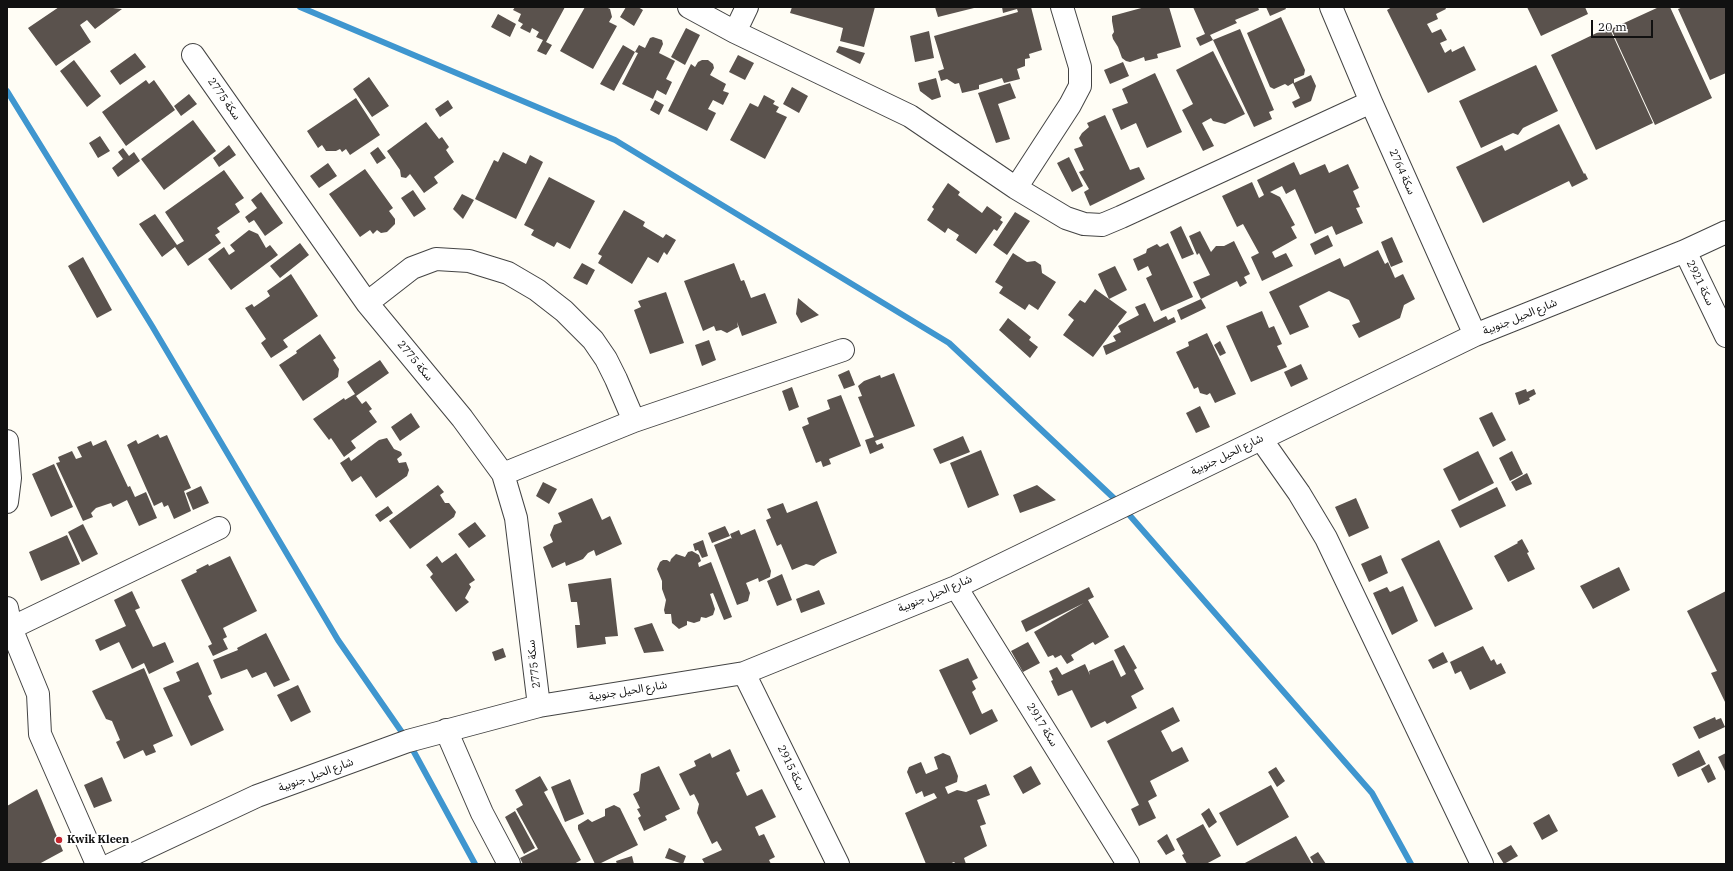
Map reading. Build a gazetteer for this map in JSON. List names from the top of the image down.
{
  "streets": {
    "street": [
      "سكة 2775",
      "سكة 2764",
      "سكة 2921",
      "شارع الحيل جنوبية",
      "سكة 2917",
      "سكة 2915"
    ]
  },
  "crossings": [
    ["سكة 2775", "شارع الحيل جنوبية"],
    ["سكة 2764", "شارع الحيل جنوبية"],
    ["سكة 2921", "شارع الحيل جنوبية"],
    ["شارع الحيل جنوبية", "سكة 2917"],
    ["شارع الحيل جنوبية", "سكة 2915"]
  ],
  "places": ["Kwik Kleen"],
  "scale_bar": "20 m"
}
